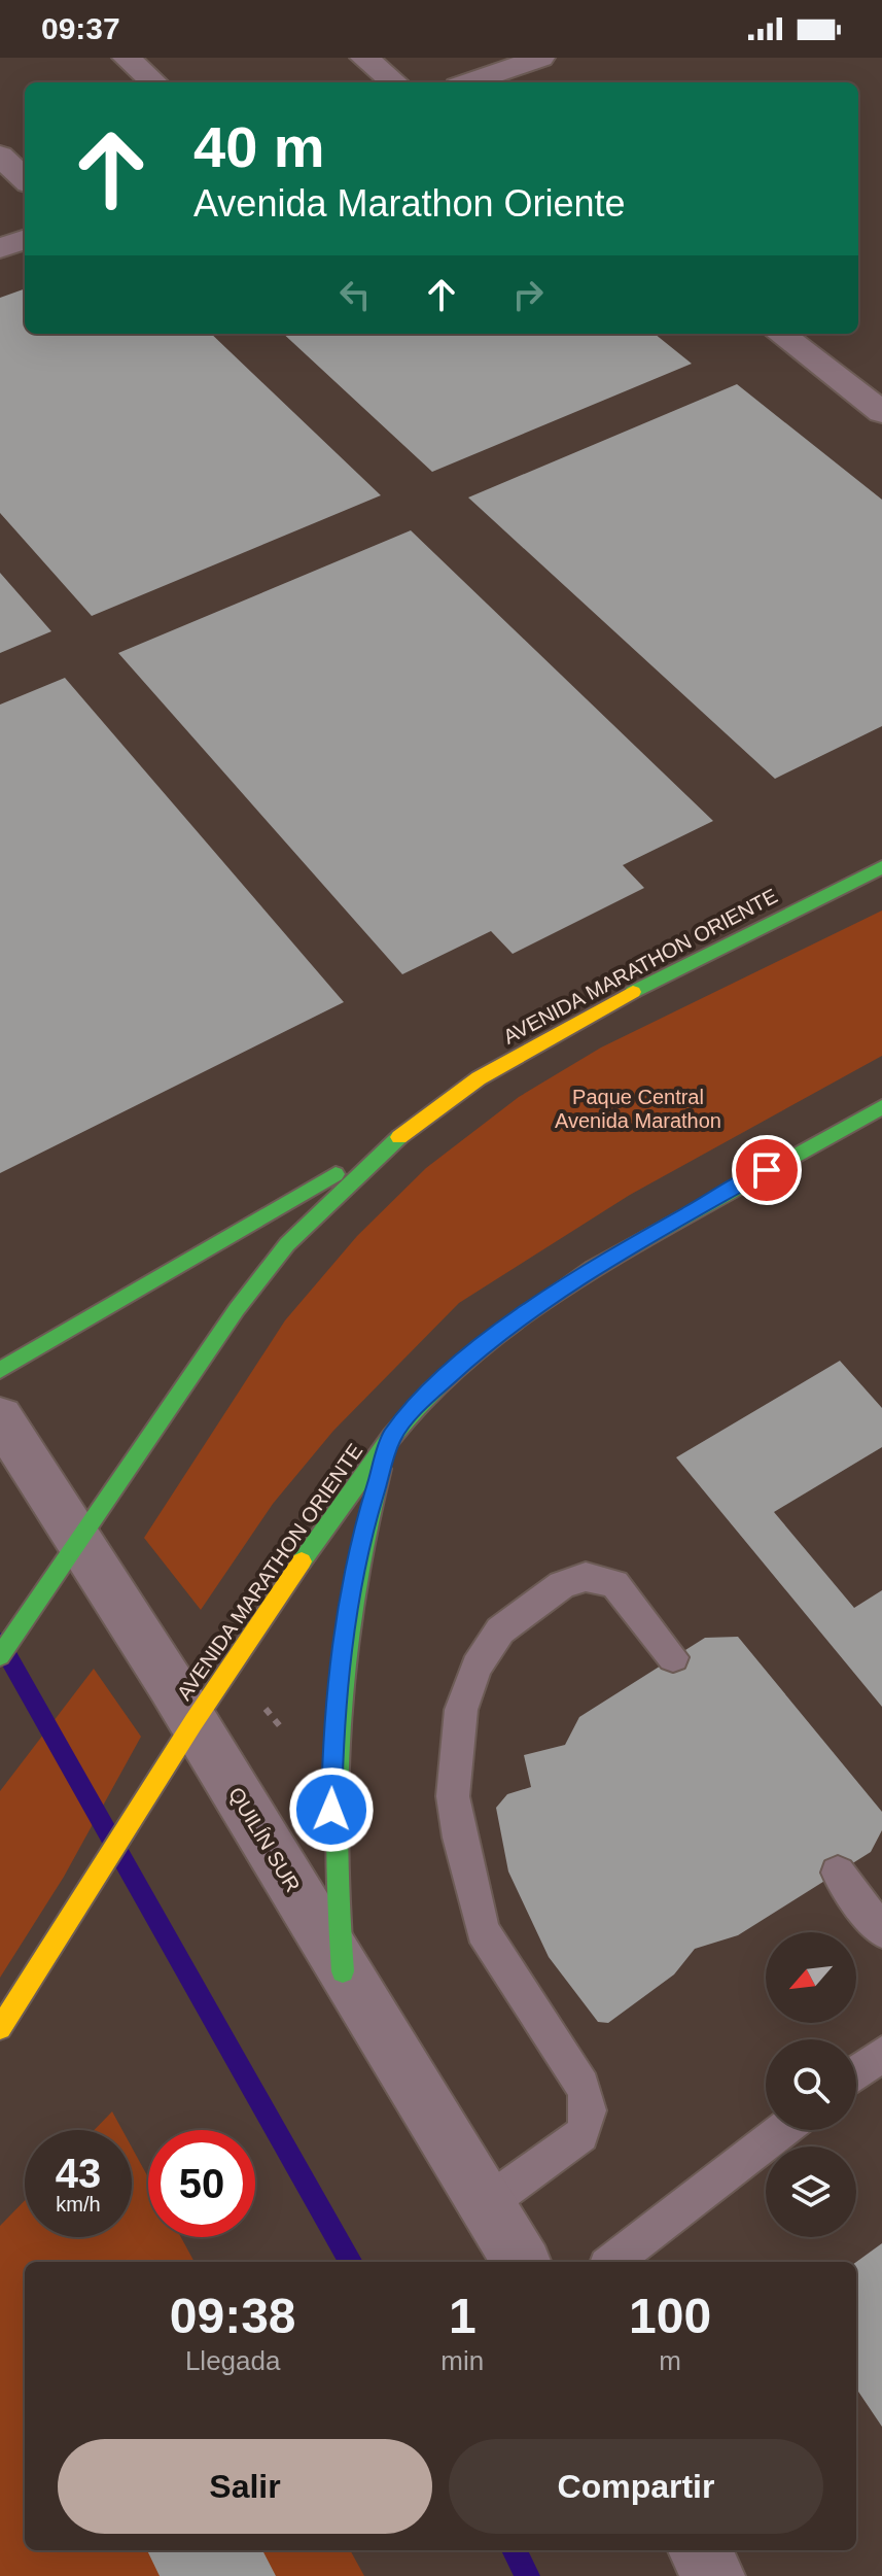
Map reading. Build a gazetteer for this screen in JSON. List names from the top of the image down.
{
  "streets": {
    "main road": ["AVENIDA MARATHON ORIENTE"],
    "street": ["QUILÍN SUR"]
  },
  "crossings": [
    ["AVENIDA MARATHON ORIENTE", "QUILÍN SUR"]
  ],
  "parks": ["Paque Central Avenida Marathon"],
  "north": "bottom left",
  "page": {
    "status": "09:37",
    "turn": ["40 m", "Avenida Marathon Oriente"],
    "speed": "43 km/h",
    "limit": "50",
    "eta": [
      "09:38",
      "Llegada",
      "1",
      "min",
      "100",
      "m"
    ],
    "buttons": ["Salir", "Compartir"]
  }
}
